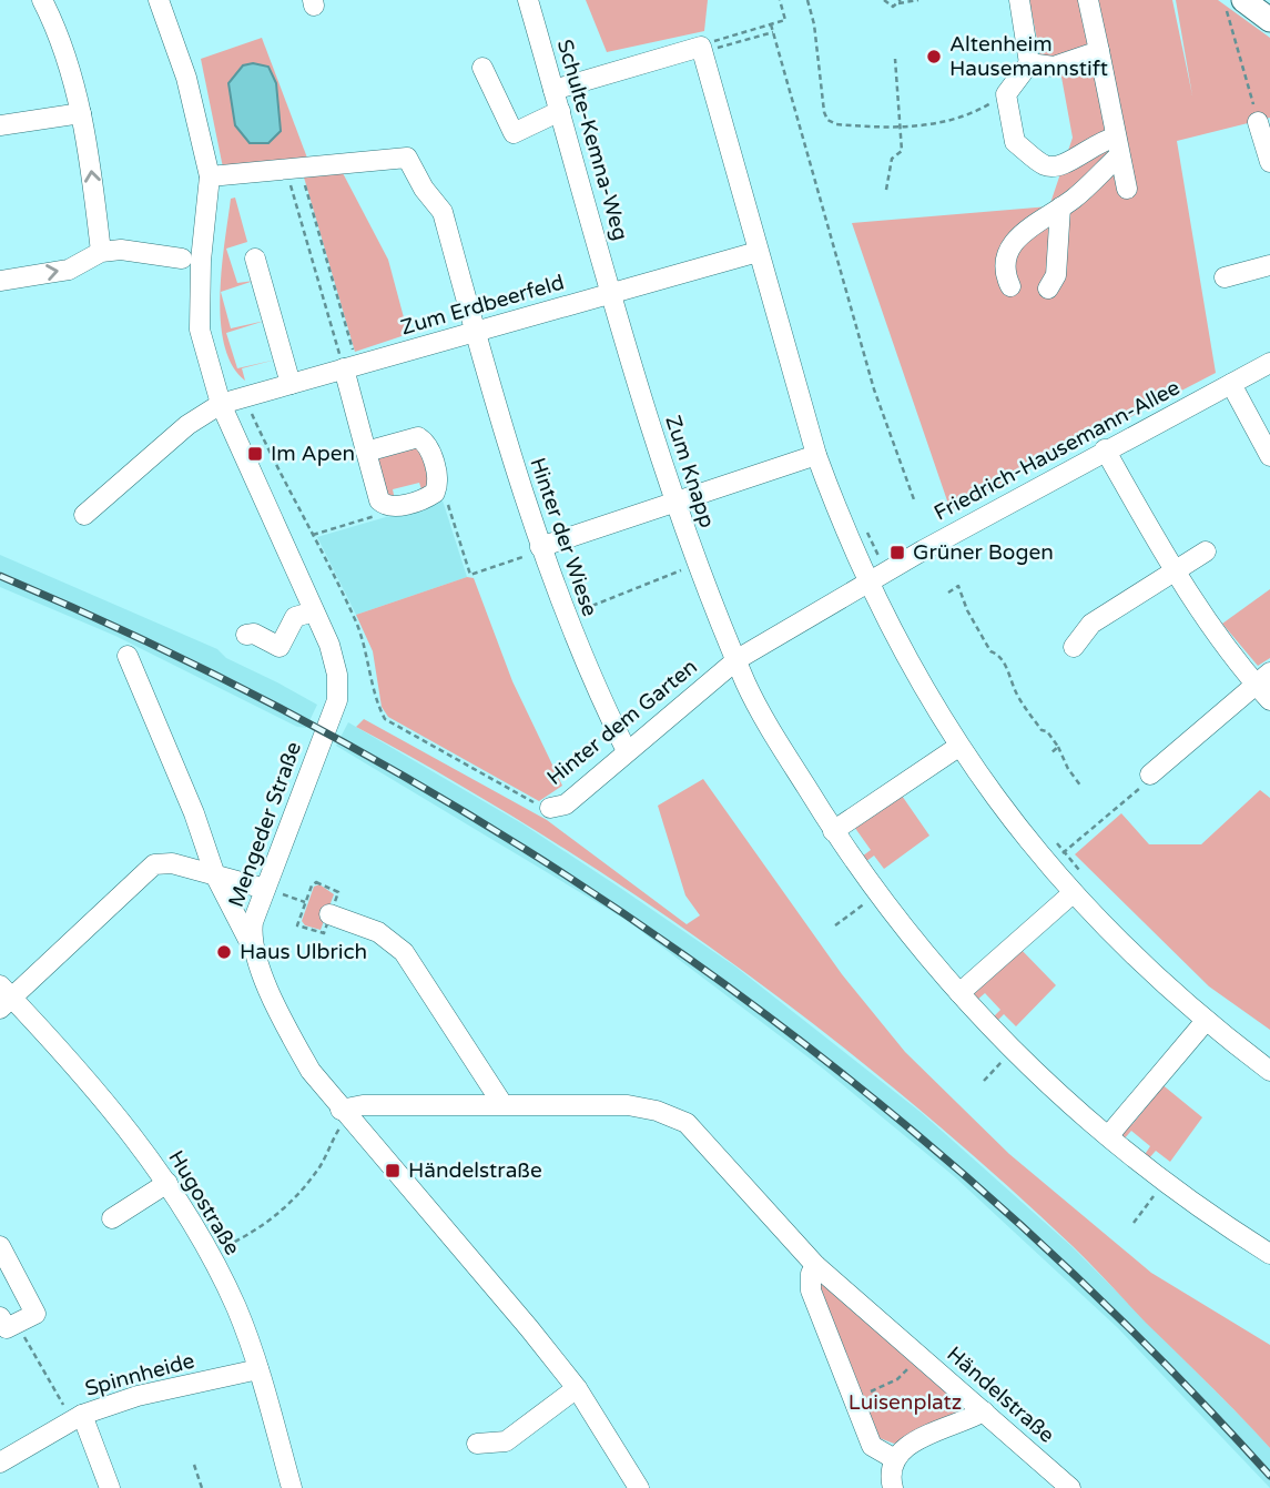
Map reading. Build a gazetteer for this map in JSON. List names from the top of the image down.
{
  "streets": {
    "street": [
      "Schulte-Kemna-Weg",
      "Zum Erdbeerfeld",
      "Friedrich-Hausemann-Allee",
      "Zum Knapp",
      "Hinter der Wiese",
      "Hinter dem Garten",
      "Mengeder Straße",
      "Hugostraße",
      "Spinnheide",
      "Händelstraße"
    ]
  },
  "crossings": [
    ["Schulte-Kemna-Weg", "Zum Erdbeerfeld"],
    ["Schulte-Kemna-Weg", "Zum Knapp"],
    ["Zum Erdbeerfeld", "Zum Knapp"],
    ["Zum Erdbeerfeld", "Hinter der Wiese"],
    ["Zum Erdbeerfeld", "Mengeder Straße"],
    ["Friedrich-Hausemann-Allee", "Hinter dem Garten"],
    ["Zum Knapp", "Hinter dem Garten"],
    ["Hinter der Wiese", "Hinter dem Garten"],
    ["Mengeder Straße", "Händelstraße"],
    ["Hugostraße", "Spinnheide"]
  ],
  "parks": ["Luisenplatz"],
  "places": {
    "other": ["Altenheim Hausemannstift", "Haus Ulbrich"],
    "transit": ["Im Apen", "Grüner Bogen", "Händelstraße"]
  }
}
